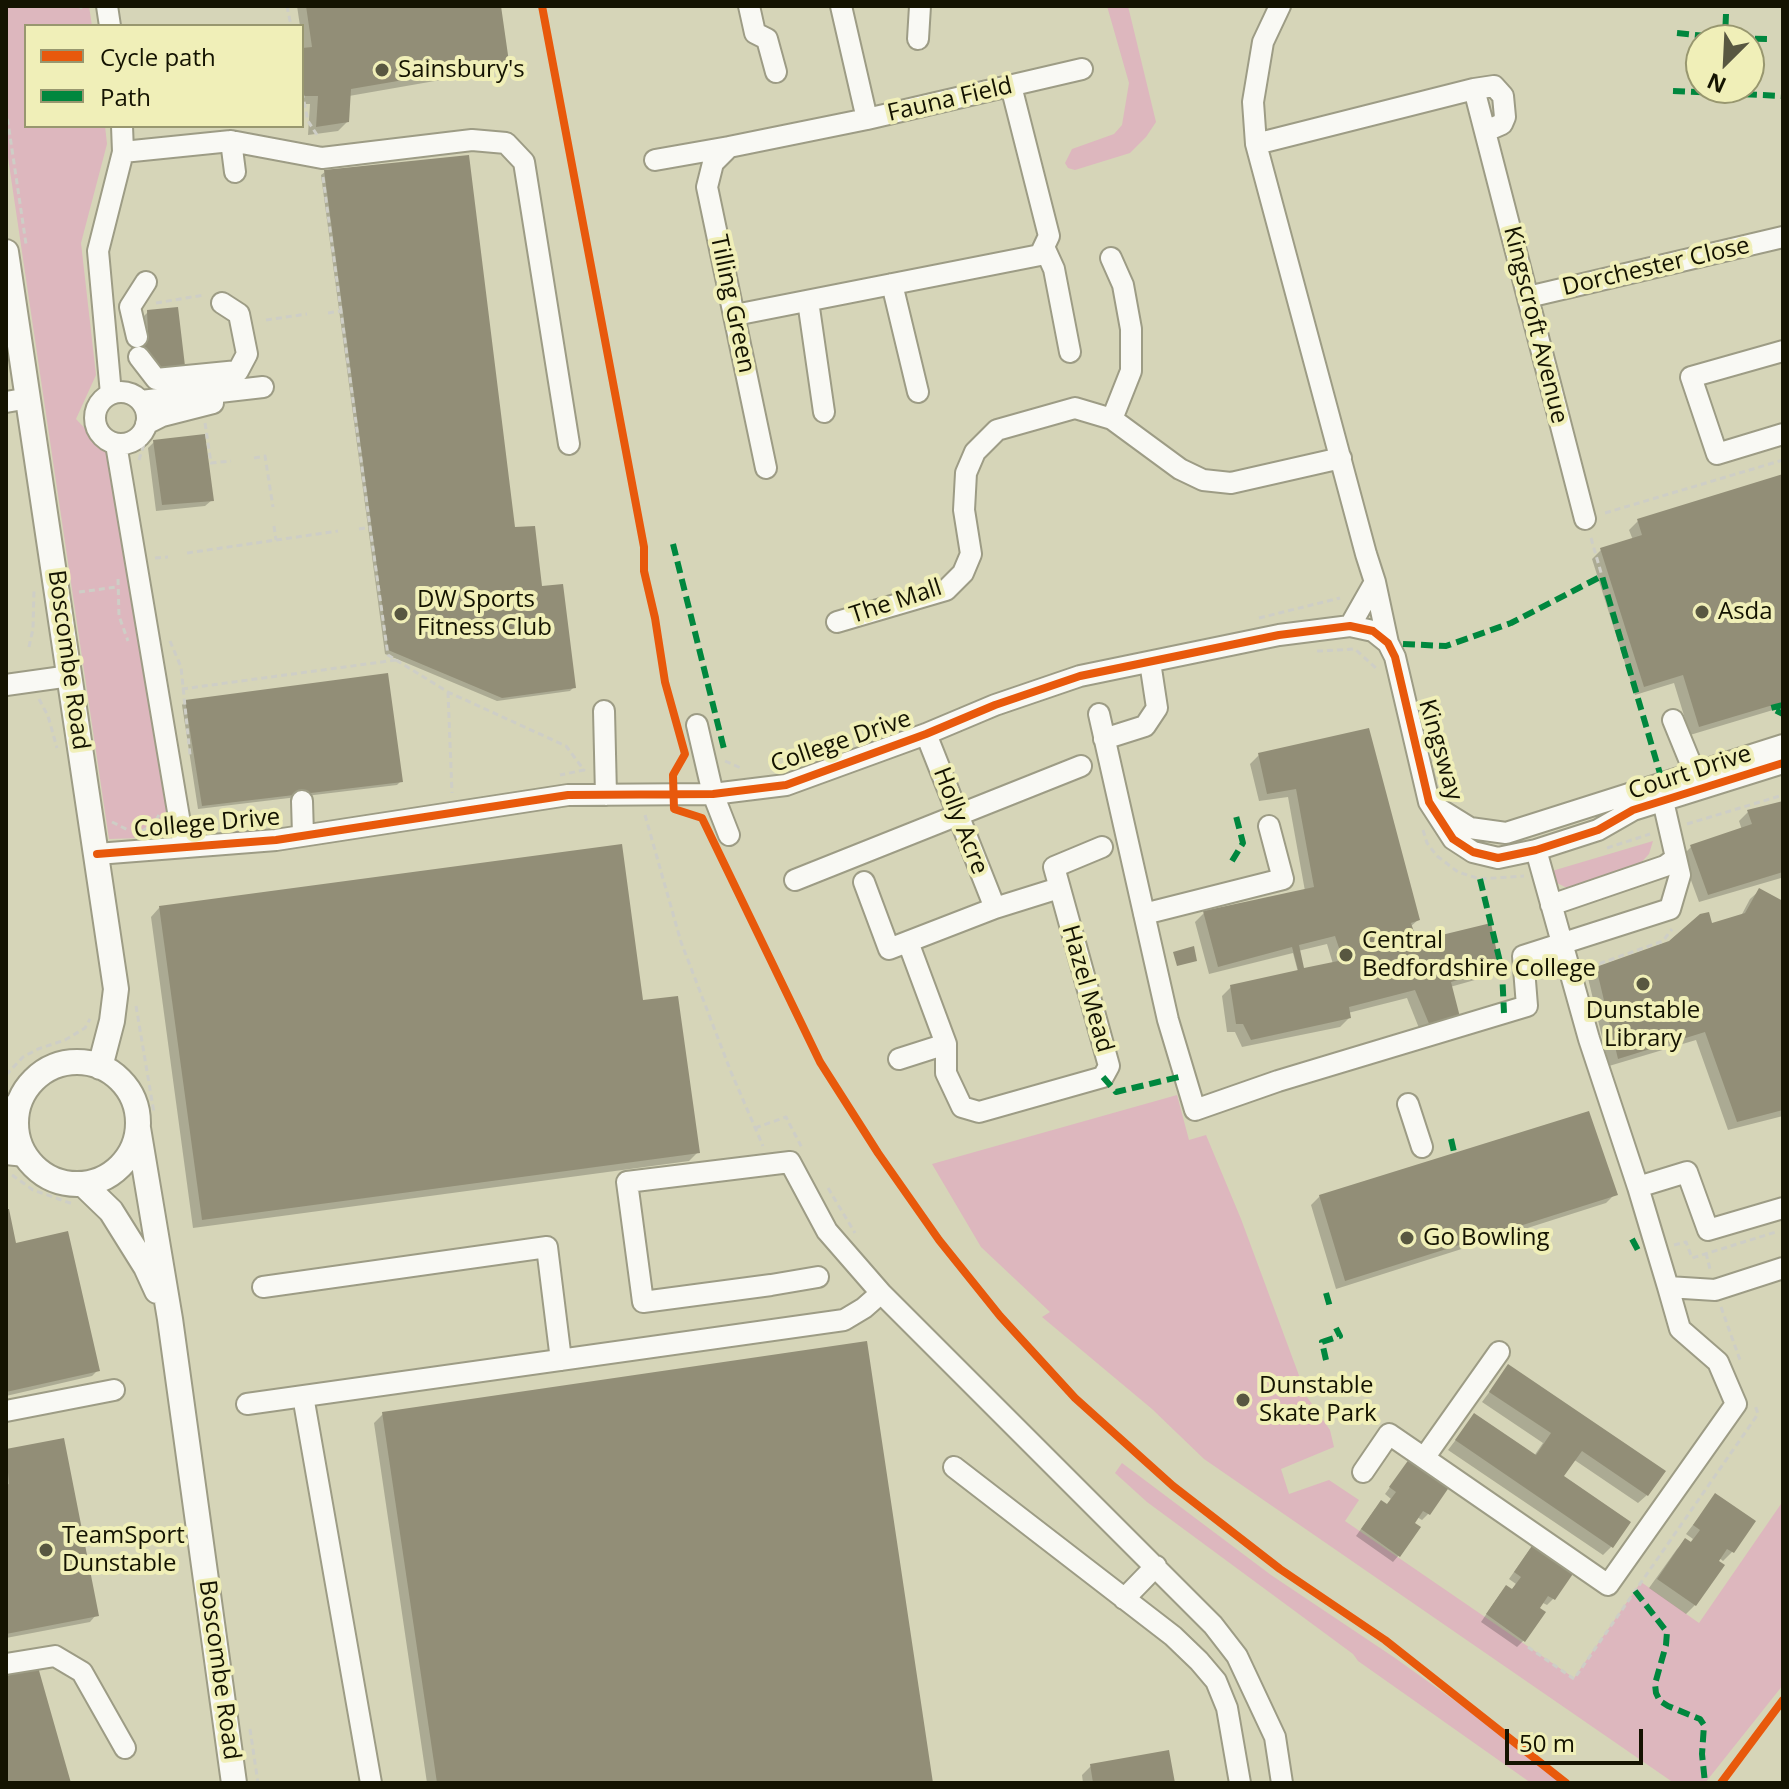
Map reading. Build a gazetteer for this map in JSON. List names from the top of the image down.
{
  "streets": {
    "main road": ["Boscombe Road"],
    "street": [
      "Fauna Field",
      "Dorchester Close",
      "Tilling Green",
      "Kingscroft Avenue",
      "The Mall",
      "College Drive",
      "Kingsway",
      "Court Drive",
      "Holly Acre",
      "Hazel Mead"
    ]
  },
  "crossings": [
    ["Dorchester Close", "Kingscroft Avenue"],
    ["Boscombe Road", "College Drive"],
    ["College Drive", "Holly Acre"],
    ["Kingsway", "Court Drive"]
  ],
  "places": [
    "Sainsbury's",
    "Asda",
    "DW Sports Fitness Club",
    "Central Bedfordshire College",
    "Dunstable Library",
    "Go Bowling",
    "Dunstable Skate Park",
    "TeamSport Dunstable"
  ],
  "legend": ["Cycle path", "Path"],
  "scale_bar": "50 m",
  "north": "bottom left"
}
